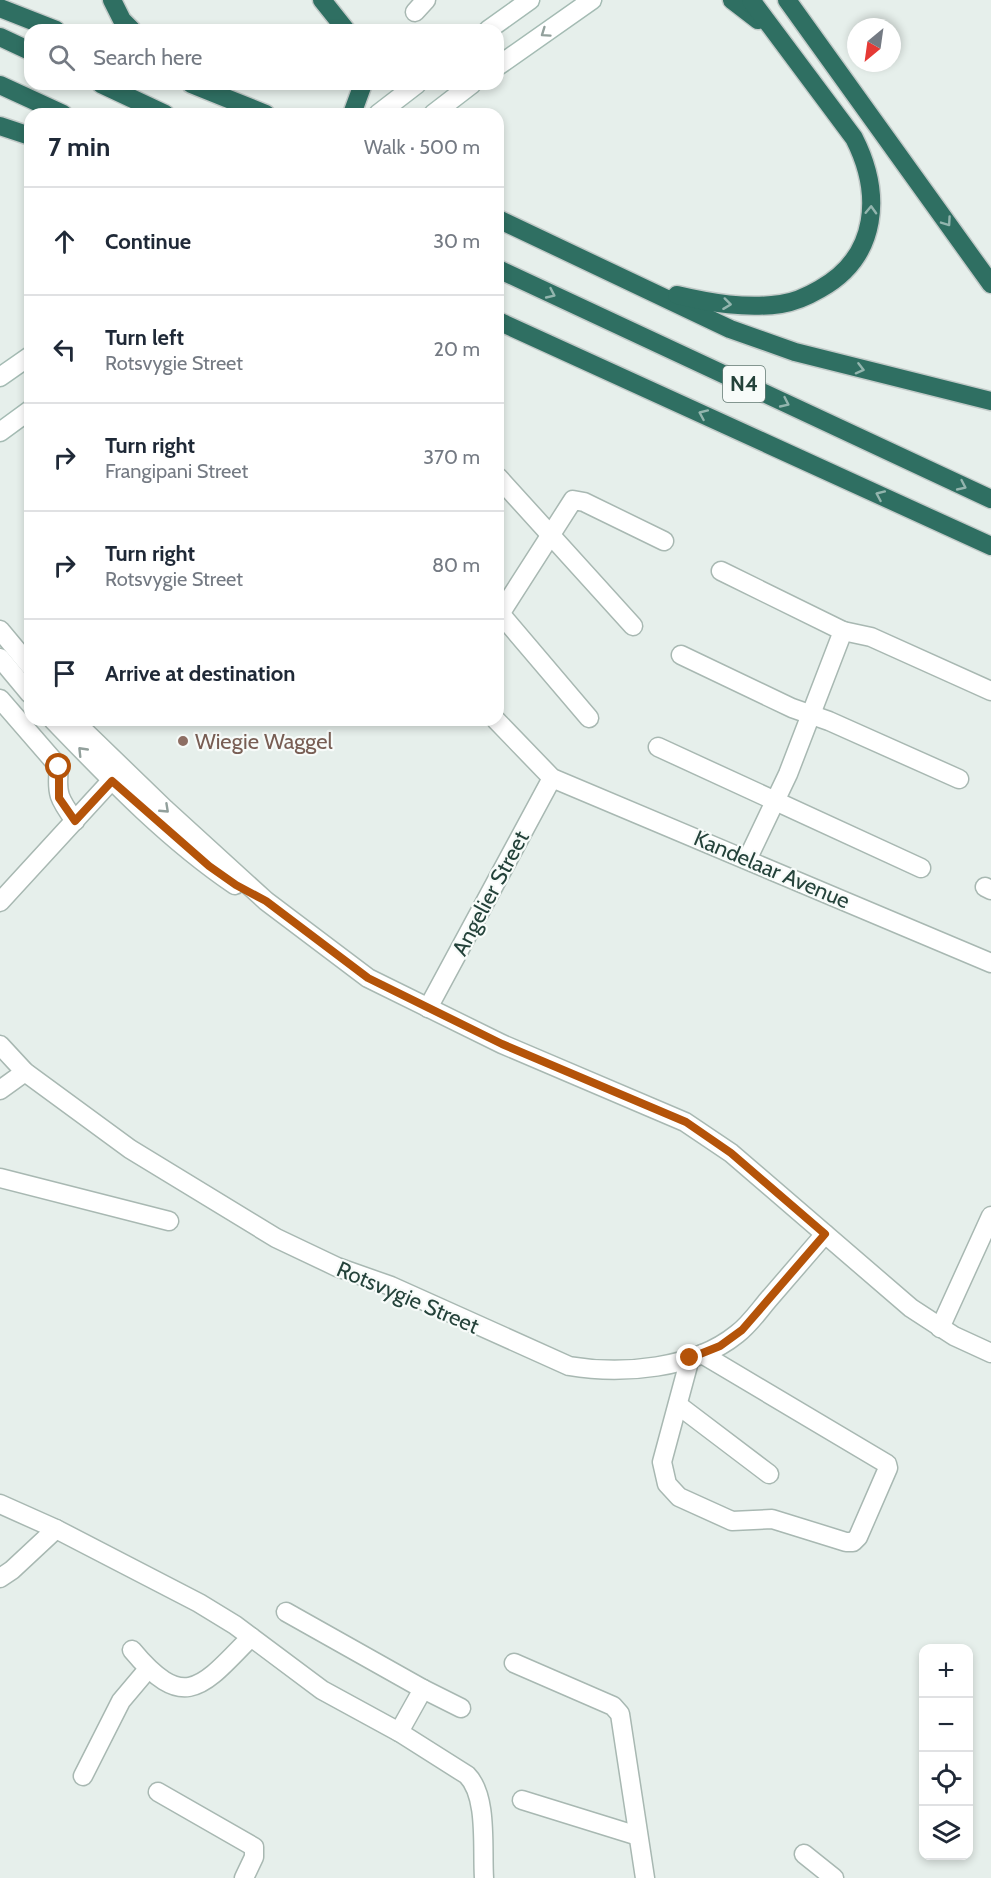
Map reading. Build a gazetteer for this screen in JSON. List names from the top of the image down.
{
  "streets": {
    "highway": ["N4"],
    "street": ["Kandelaar Avenue", "Angelier Street", "Rotsvygie Street"]
  },
  "crossings": [
    ["Kandelaar Avenue", "Angelier Street"]
  ],
  "places": ["Wiegie Waggel"],
  "north": "bottom left",
  "page": {
    "search": "Search here",
    "heading": ["7 min", "Walk · 500 m"],
    "list": [
      ["Continue", "30 m"],
      ["Turn left", "Rotsvygie Street", "20 m"],
      ["Turn right", "Frangipani Street", "370 m"],
      ["Turn right", "Rotsvygie Street", "80 m"],
      "Arrive at destination"
    ],
    "map_buttons": ["+", "−"]
  }
}
